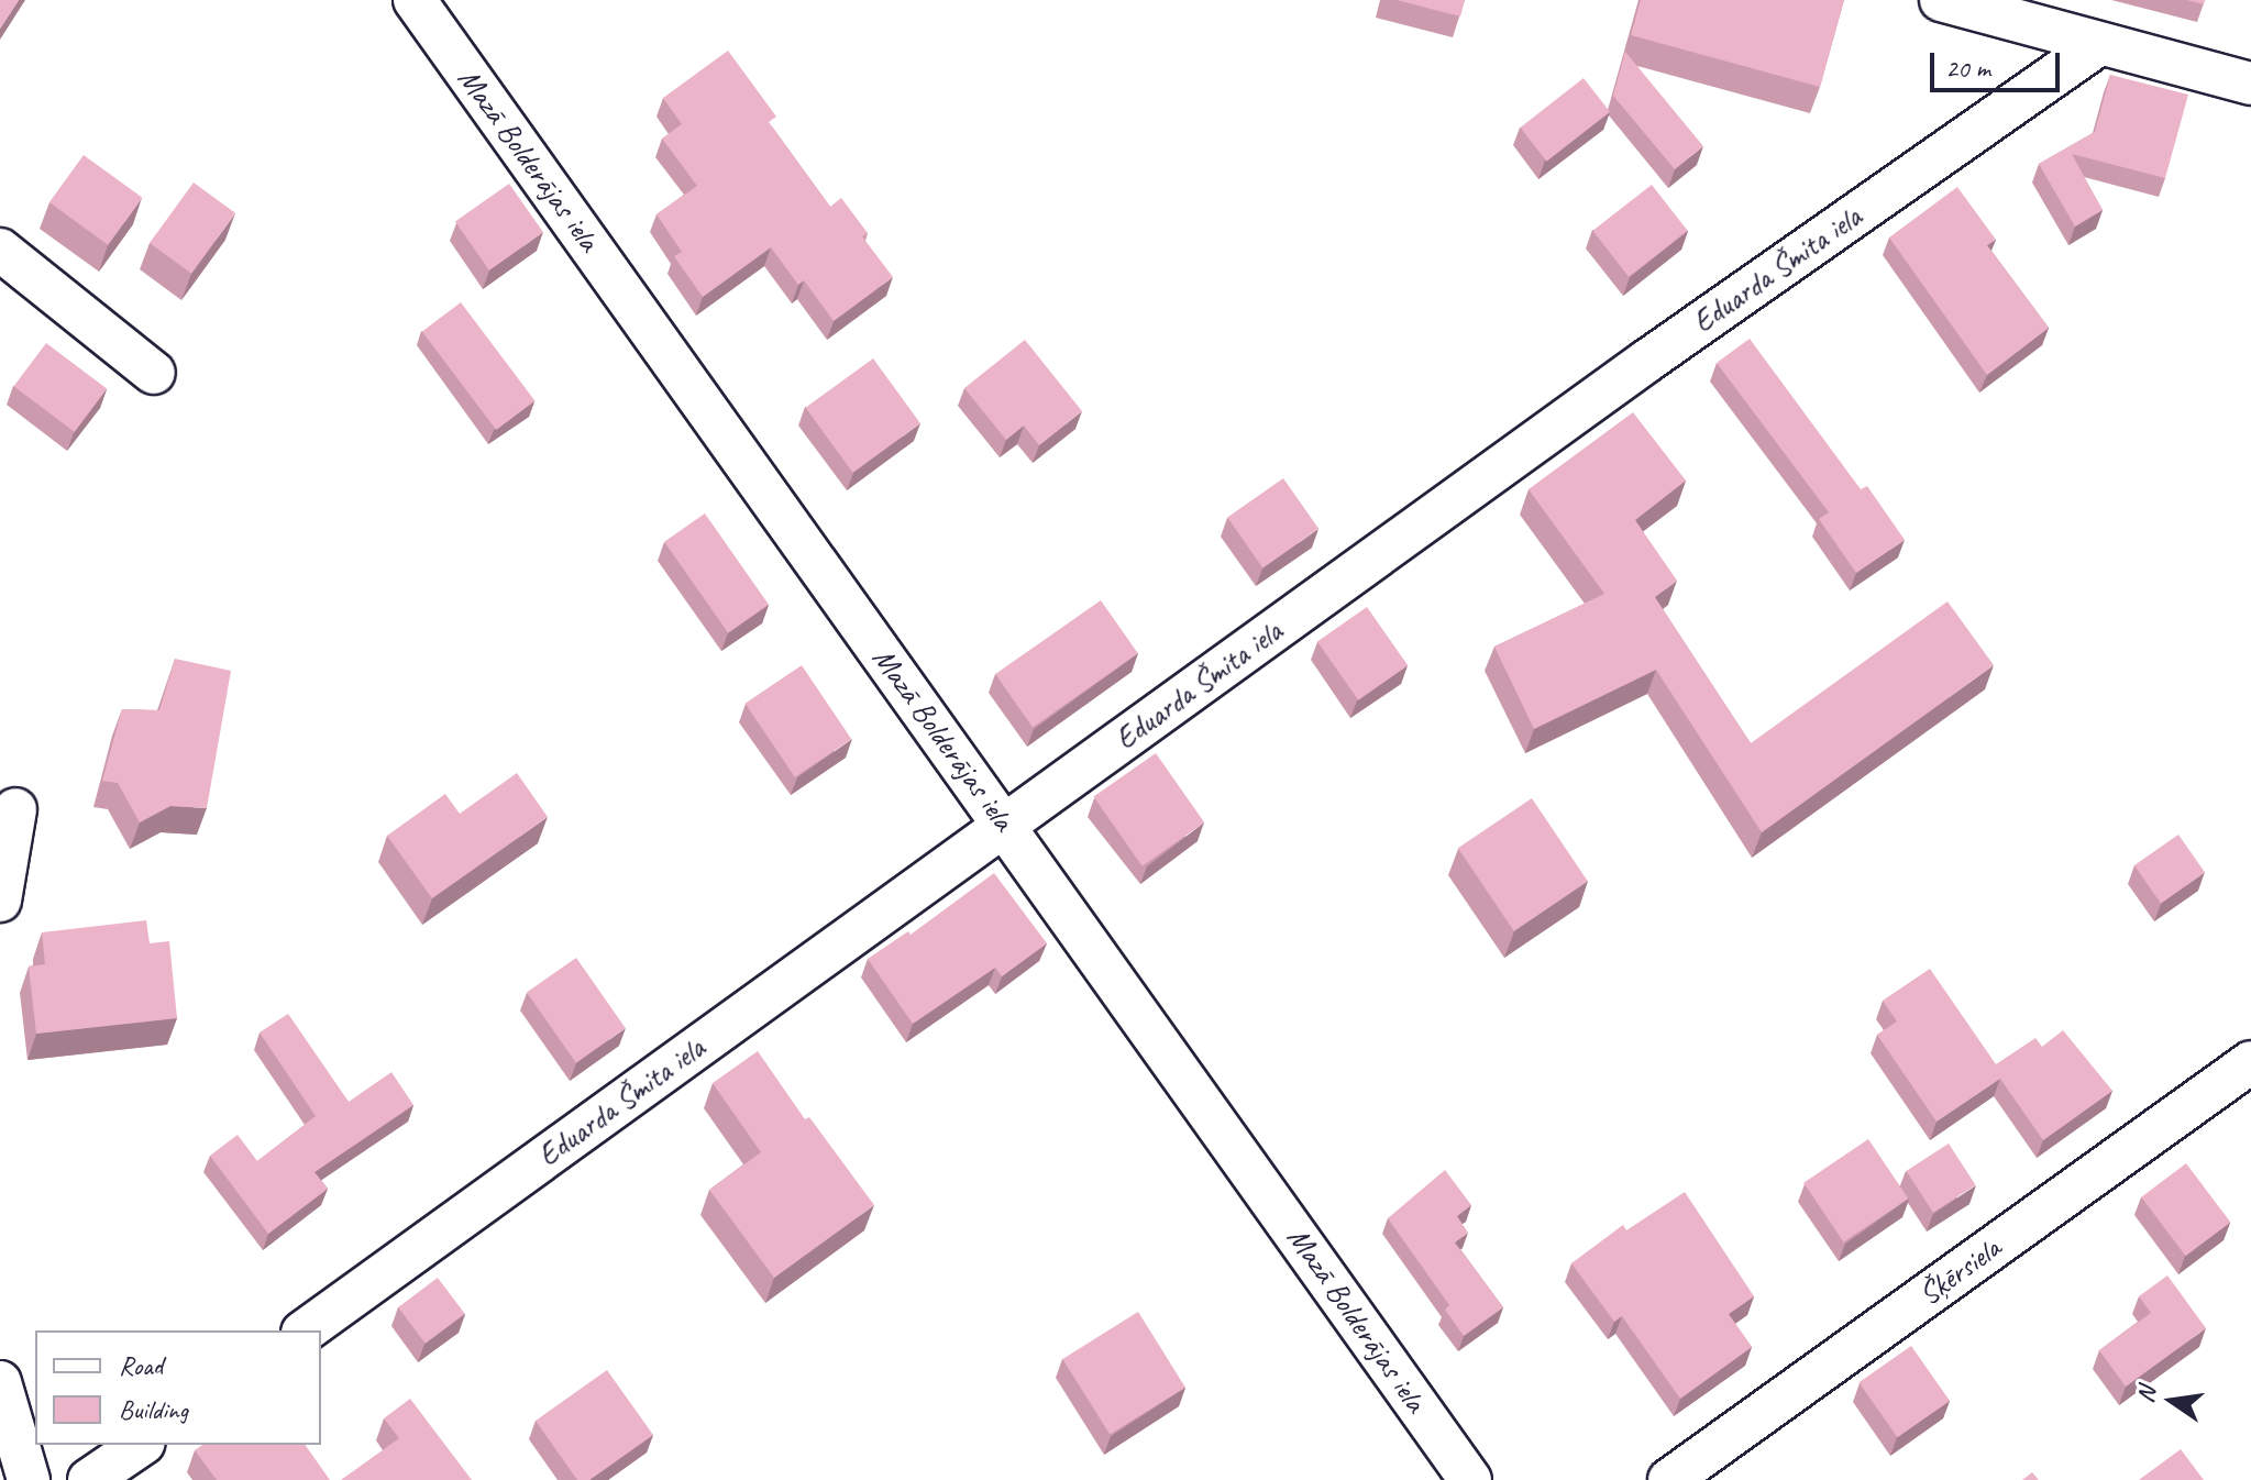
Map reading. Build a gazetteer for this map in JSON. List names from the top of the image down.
{
  "streets": {
    "street": ["Mazā Bolderājas iela", "Eduarda Šmita iela", "Šķērsiela"]
  },
  "crossings": [
    ["Mazā Bolderājas iela", "Eduarda Šmita iela"]
  ],
  "legend": ["Road", "Building"],
  "scale_bar": "20 m",
  "north": "left"
}
